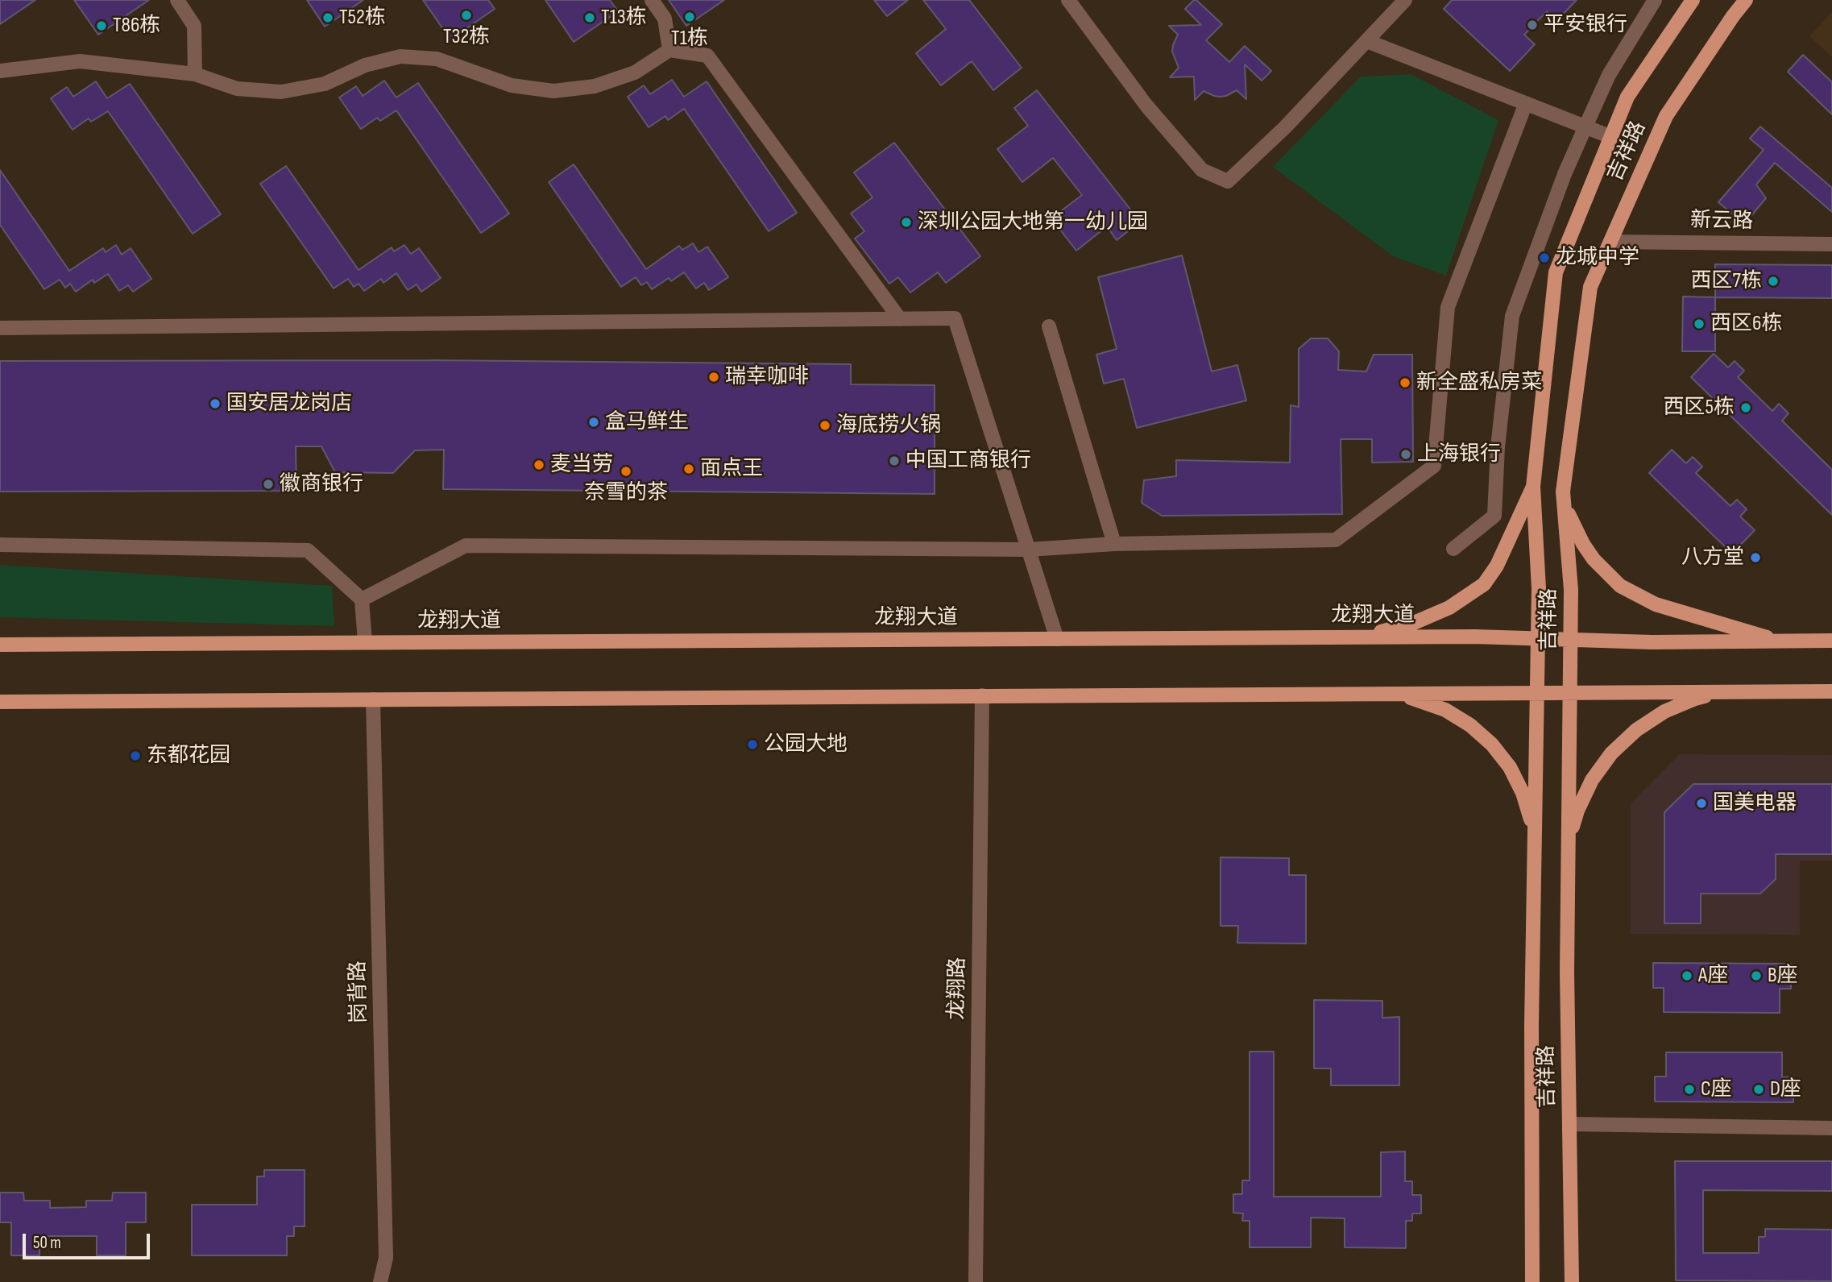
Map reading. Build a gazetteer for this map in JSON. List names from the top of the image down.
{
  "streets": {
    "main road": ["吉祥路", "龙翔大道"],
    "street": ["新云路", "龙翔路", "岗背路"]
  },
  "crossings": [
    ["吉祥路", "新云路"],
    ["吉祥路", "龙翔大道"]
  ],
  "places": [
    "T32栋",
    "T1栋",
    "T52栋",
    "T13栋",
    "平安银行",
    "T86栋",
    "深圳公园大地第一幼儿园",
    "龙城中学",
    "西区7栋",
    "西区6栋",
    "瑞幸咖啡",
    "新全盛私房菜",
    "国安居龙岗店",
    "西区5栋",
    "盒马鲜生",
    "海底捞火锅",
    "上海银行",
    "中国工商银行",
    "麦当劳",
    "面点王",
    "奈雪的茶",
    "徽商银行",
    "八方堂",
    "公园大地",
    "东都花园",
    "国美电器",
    "A座",
    "B座",
    "C座",
    "D座"
  ],
  "scale_bar": "50 m"
}
